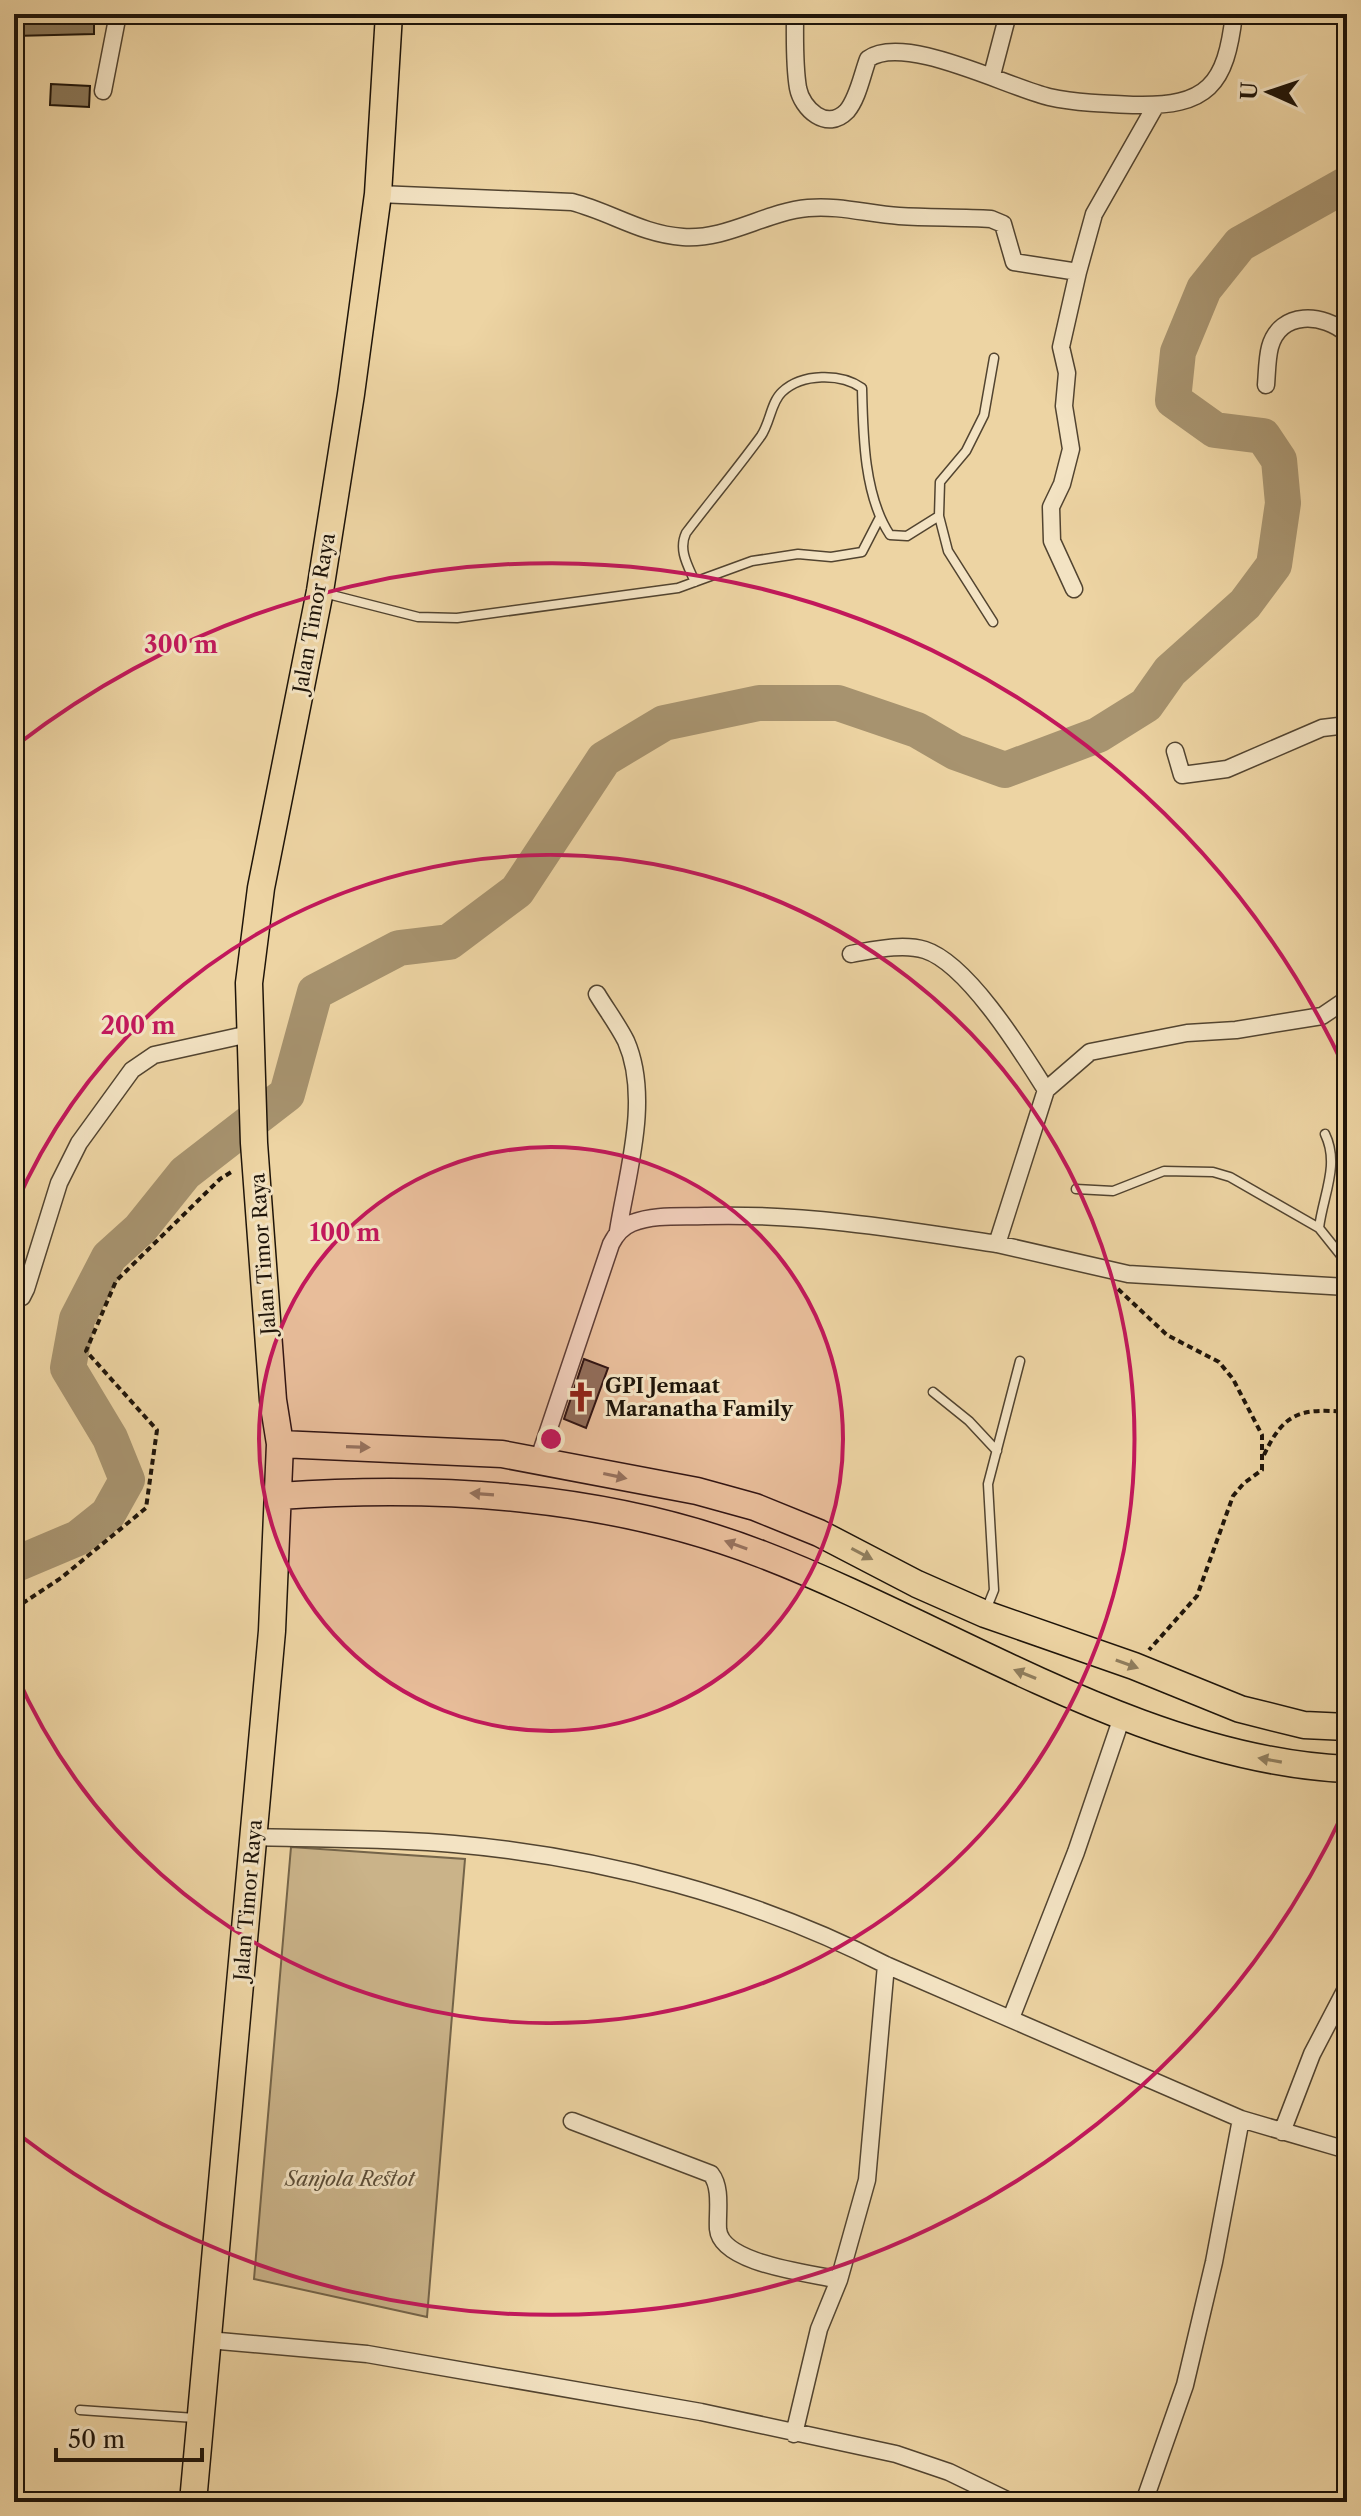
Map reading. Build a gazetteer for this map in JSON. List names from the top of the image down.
{
  "streets": {
    "highway": ["Jalan Timor Raya"]
  },
  "parks": ["Sanjola Restot"],
  "places": {
    "church": ["GPI Jemaat Maranatha Family"]
  },
  "scale_bar": "50 m",
  "north": "left",
  "rings": ["300 m", "200 m", "100 m"]
}
